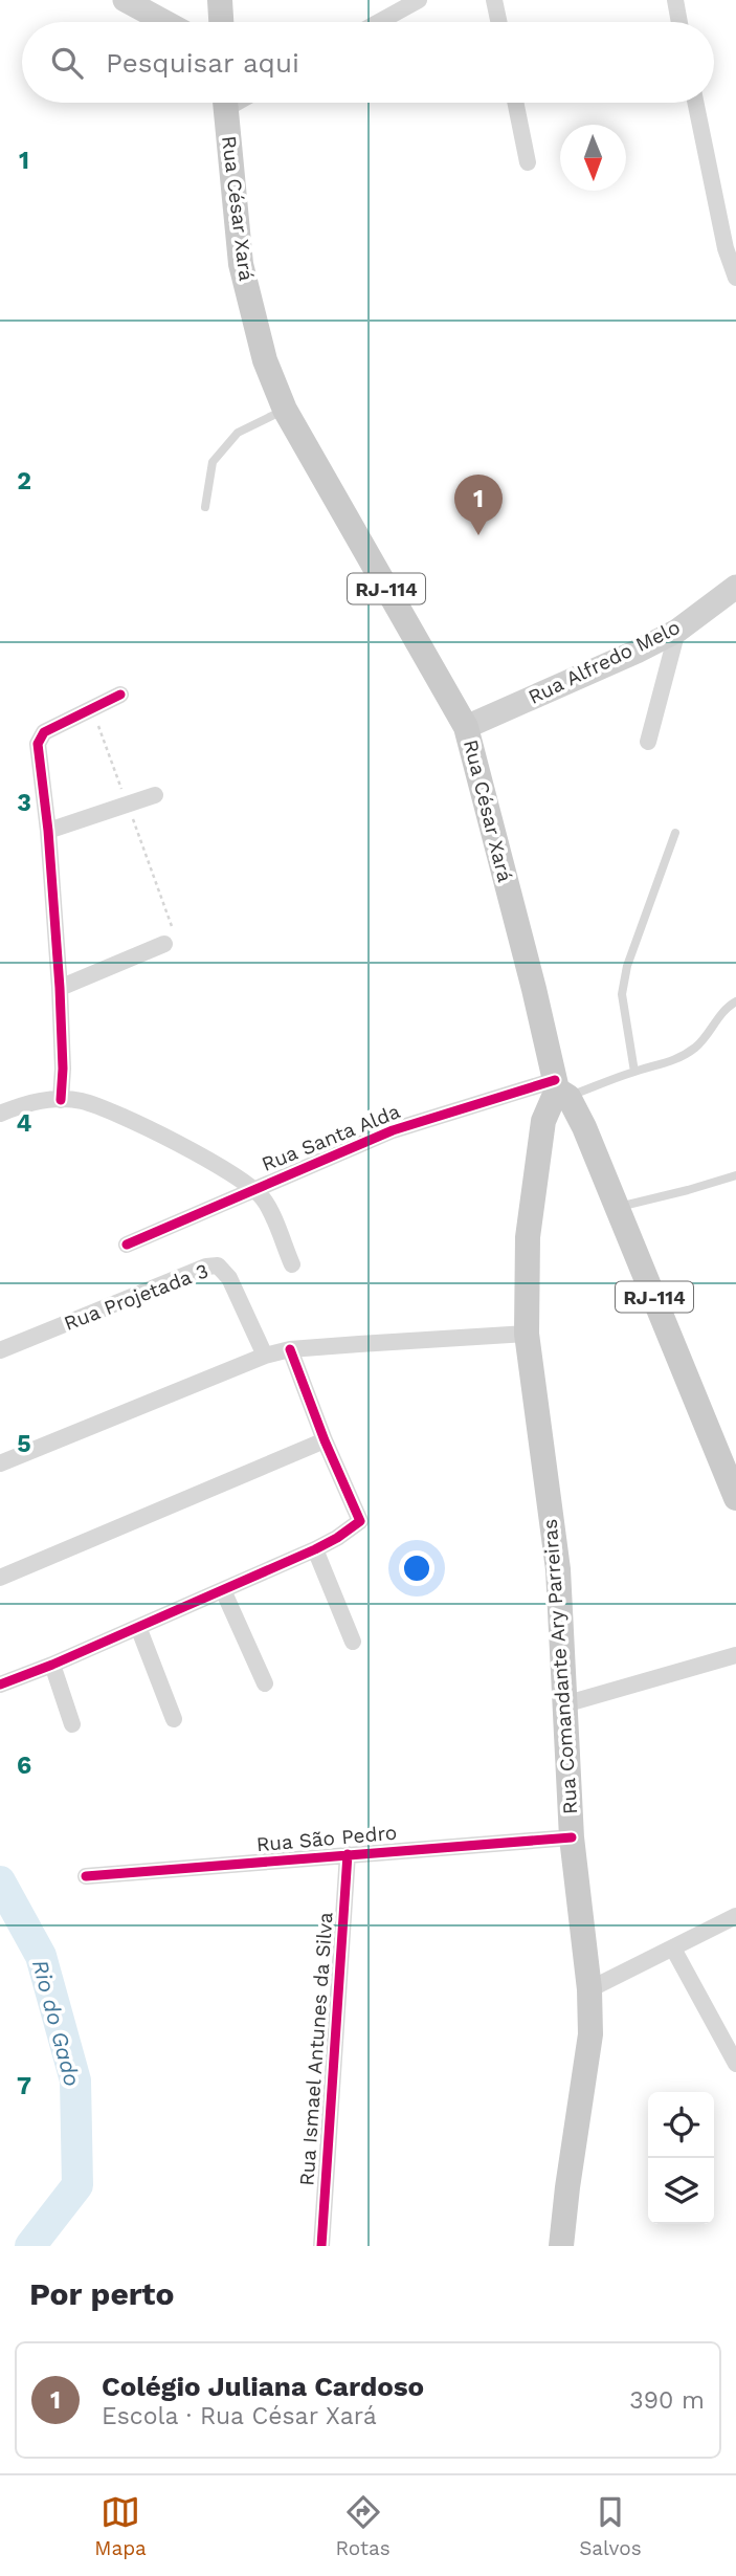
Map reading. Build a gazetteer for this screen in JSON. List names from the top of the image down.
{
  "streets": {
    "main road": ["Rua César Xará", "RJ-114", "Rua Comandante Ary Parreiras"],
    "street": [
      "Rua Alfredo Melo",
      "Rua Santa Alda",
      "Rua Projetada 3",
      "Rua São Pedro",
      "Rua Ismael Antunes da Silva"
    ]
  },
  "crossings": [
    ["Rua César Xará", "Rua Alfredo Melo"],
    ["Rua César Xará", "Rua Santa Alda"],
    ["Rua César Xará", "Rua Comandante Ary Parreiras"],
    ["Rua Santa Alda", "Rua Comandante Ary Parreiras"],
    ["Rua Comandante Ary Parreiras", "Rua São Pedro"],
    ["Rua São Pedro", "Rua Ismael Antunes da Silva"]
  ],
  "water": ["Rio do Gado"],
  "north": "bottom",
  "page": {
    "search": "Pesquisar aqui",
    "pins": "1",
    "heading": "Por perto",
    "list": [
      {
        "mark": "1",
        "name": "Colégio Juliana Cardoso",
        "note": "Escola · Rua César Xará",
        "value": "390 m"
      }
    ],
    "nav": ["Mapa", "Rotas", "Salvos"]
  },
  "grid": {
    "rows": [
      "1",
      "2",
      "3",
      "4",
      "5",
      "6",
      "7"
    ]
  }
}
